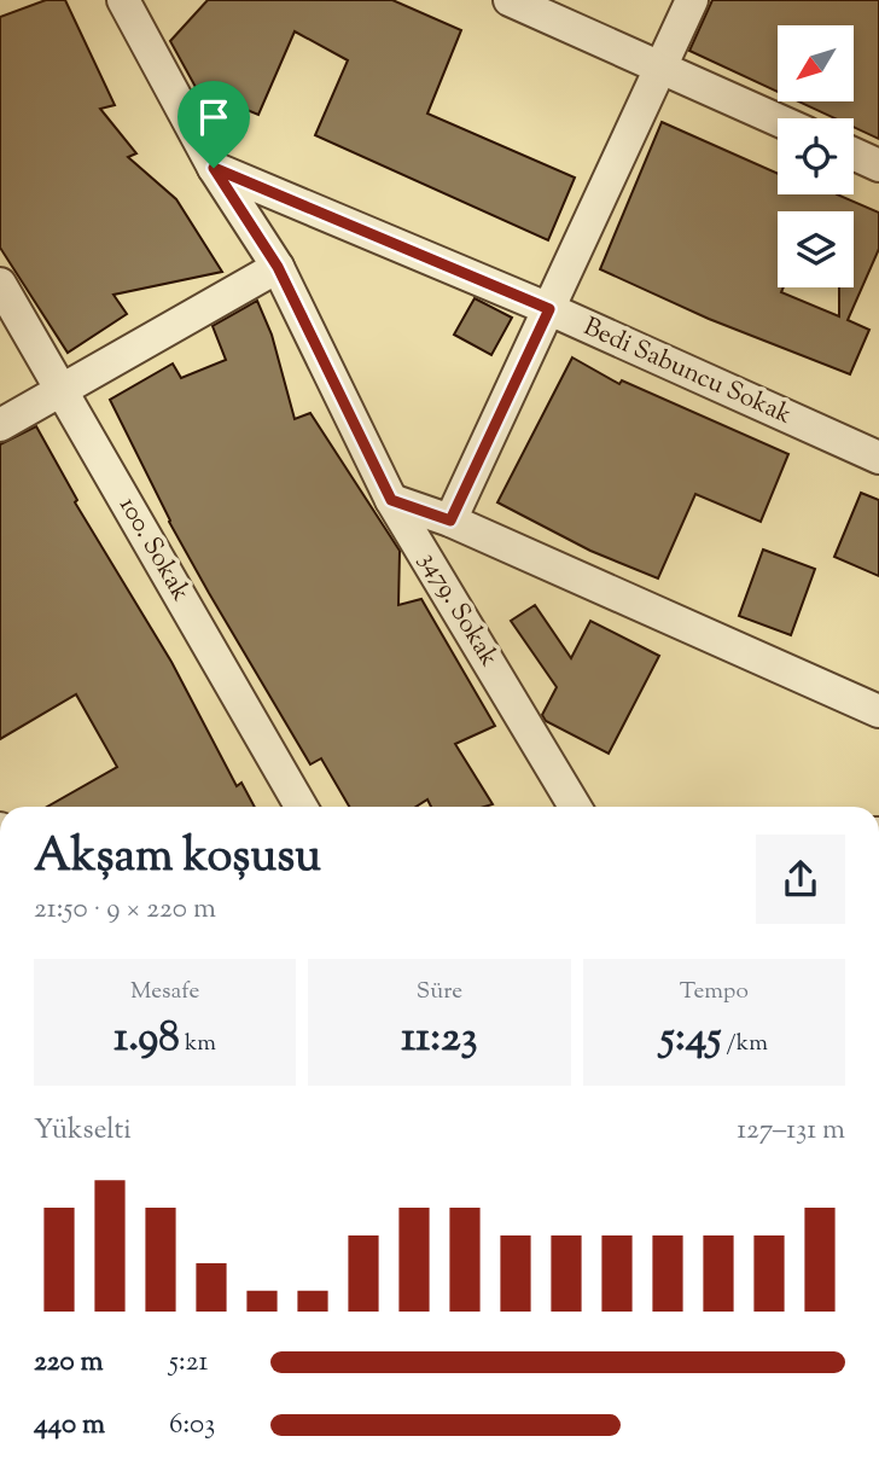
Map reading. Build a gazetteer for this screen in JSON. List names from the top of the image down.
{
  "streets": {
    "street": ["Bedi Sabuncu Sokak", "100. Sokak", "3479. Sokak"]
  },
  "crossings": [
    ["Bedi Sabuncu Sokak", "3479. Sokak"]
  ],
  "north": "bottom left",
  "page": {
    "heading": ["Akşam koşusu", "21:50 · 9 × 220 m"],
    "stats": [
      ["Mesafe", "1.98 km"],
      ["Süre", "11:23"],
      ["Tempo", "5:45 /km"]
    ],
    "chart": ["Yükselti", "127–131 m"],
    "list": [
      {
        "name": "220 m",
        "note": "5:21"
      },
      {
        "name": "440 m",
        "note": "6:03"
      }
    ]
  }
}
